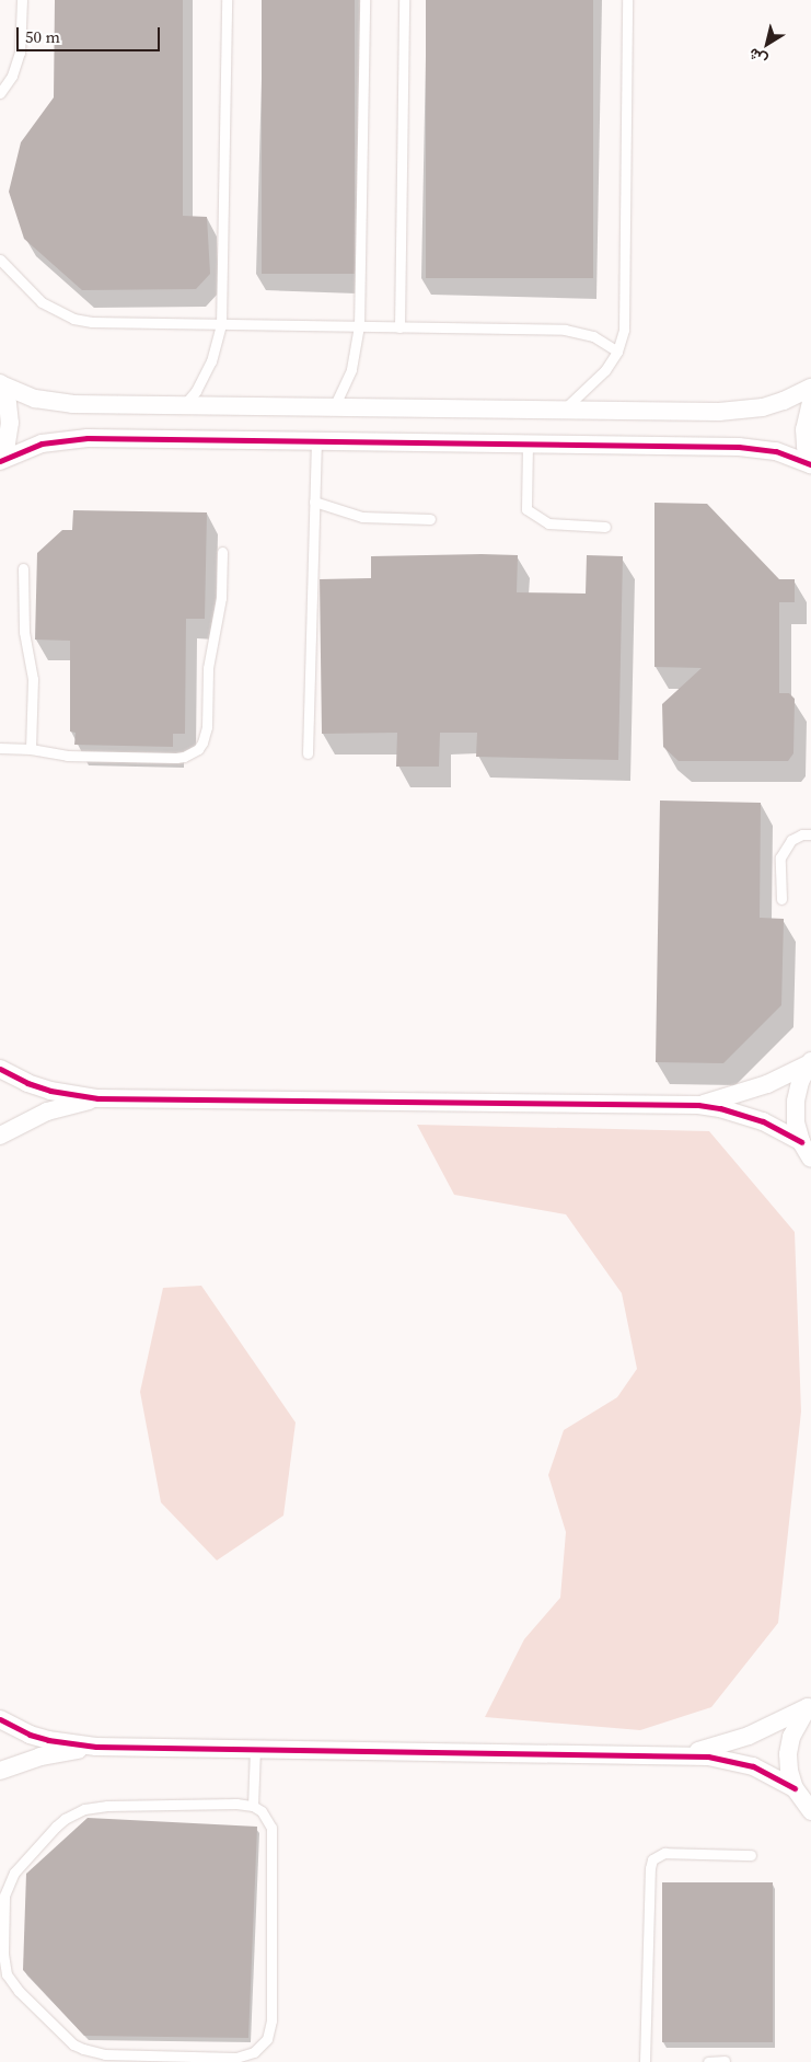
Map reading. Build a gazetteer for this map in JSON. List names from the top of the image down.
{
  "scale_bar": "50 m",
  "north": "bottom left"
}
